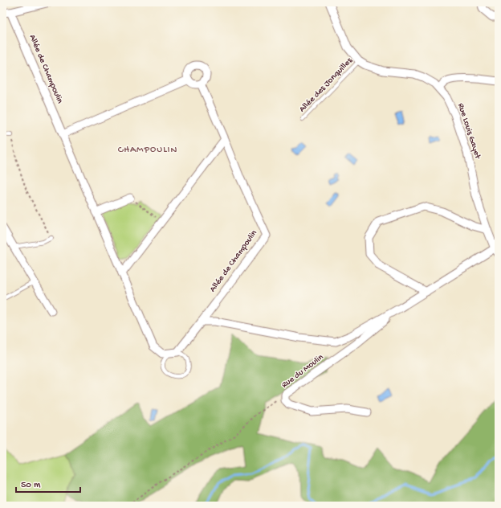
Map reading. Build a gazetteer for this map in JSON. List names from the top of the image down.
{
  "streets": {
    "street": ["Allée de Champoulin", "Rue Louis Gayet", "Rue du Moulin"],
    "lane": ["Allée des Jonquilles"]
  },
  "crossings": [
    ["Allée de Champoulin", "Rue du Moulin"],
    ["Allée des Jonquilles", "Rue Louis Gayet"],
    ["Rue Louis Gayet", "Rue du Moulin"]
  ],
  "districts": ["CHAMPOULIN"],
  "scale_bar": "50 m"
}
